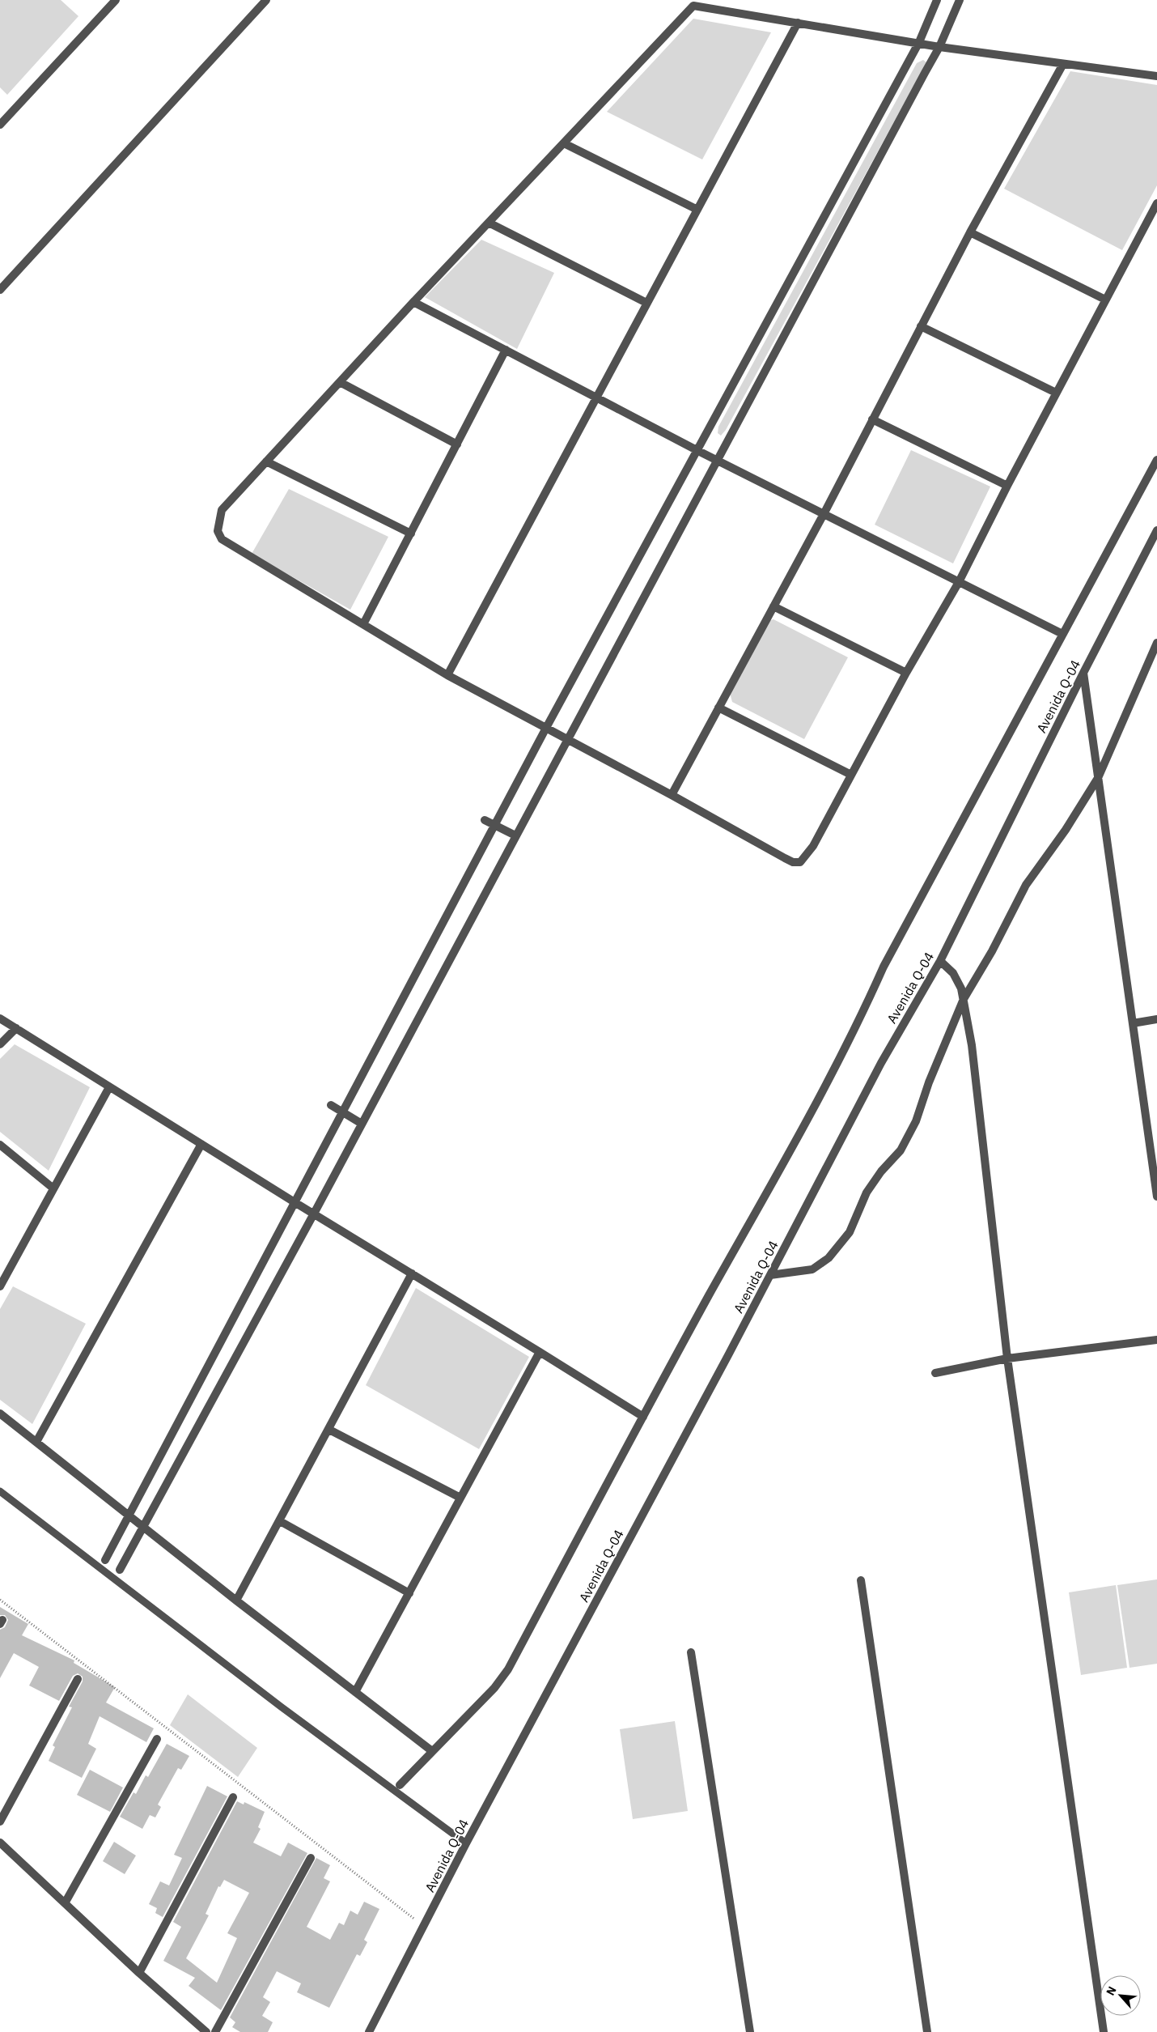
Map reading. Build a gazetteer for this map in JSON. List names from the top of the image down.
{
  "streets": {
    "street": ["Avenida Q-04"]
  },
  "north": "top left"
}
